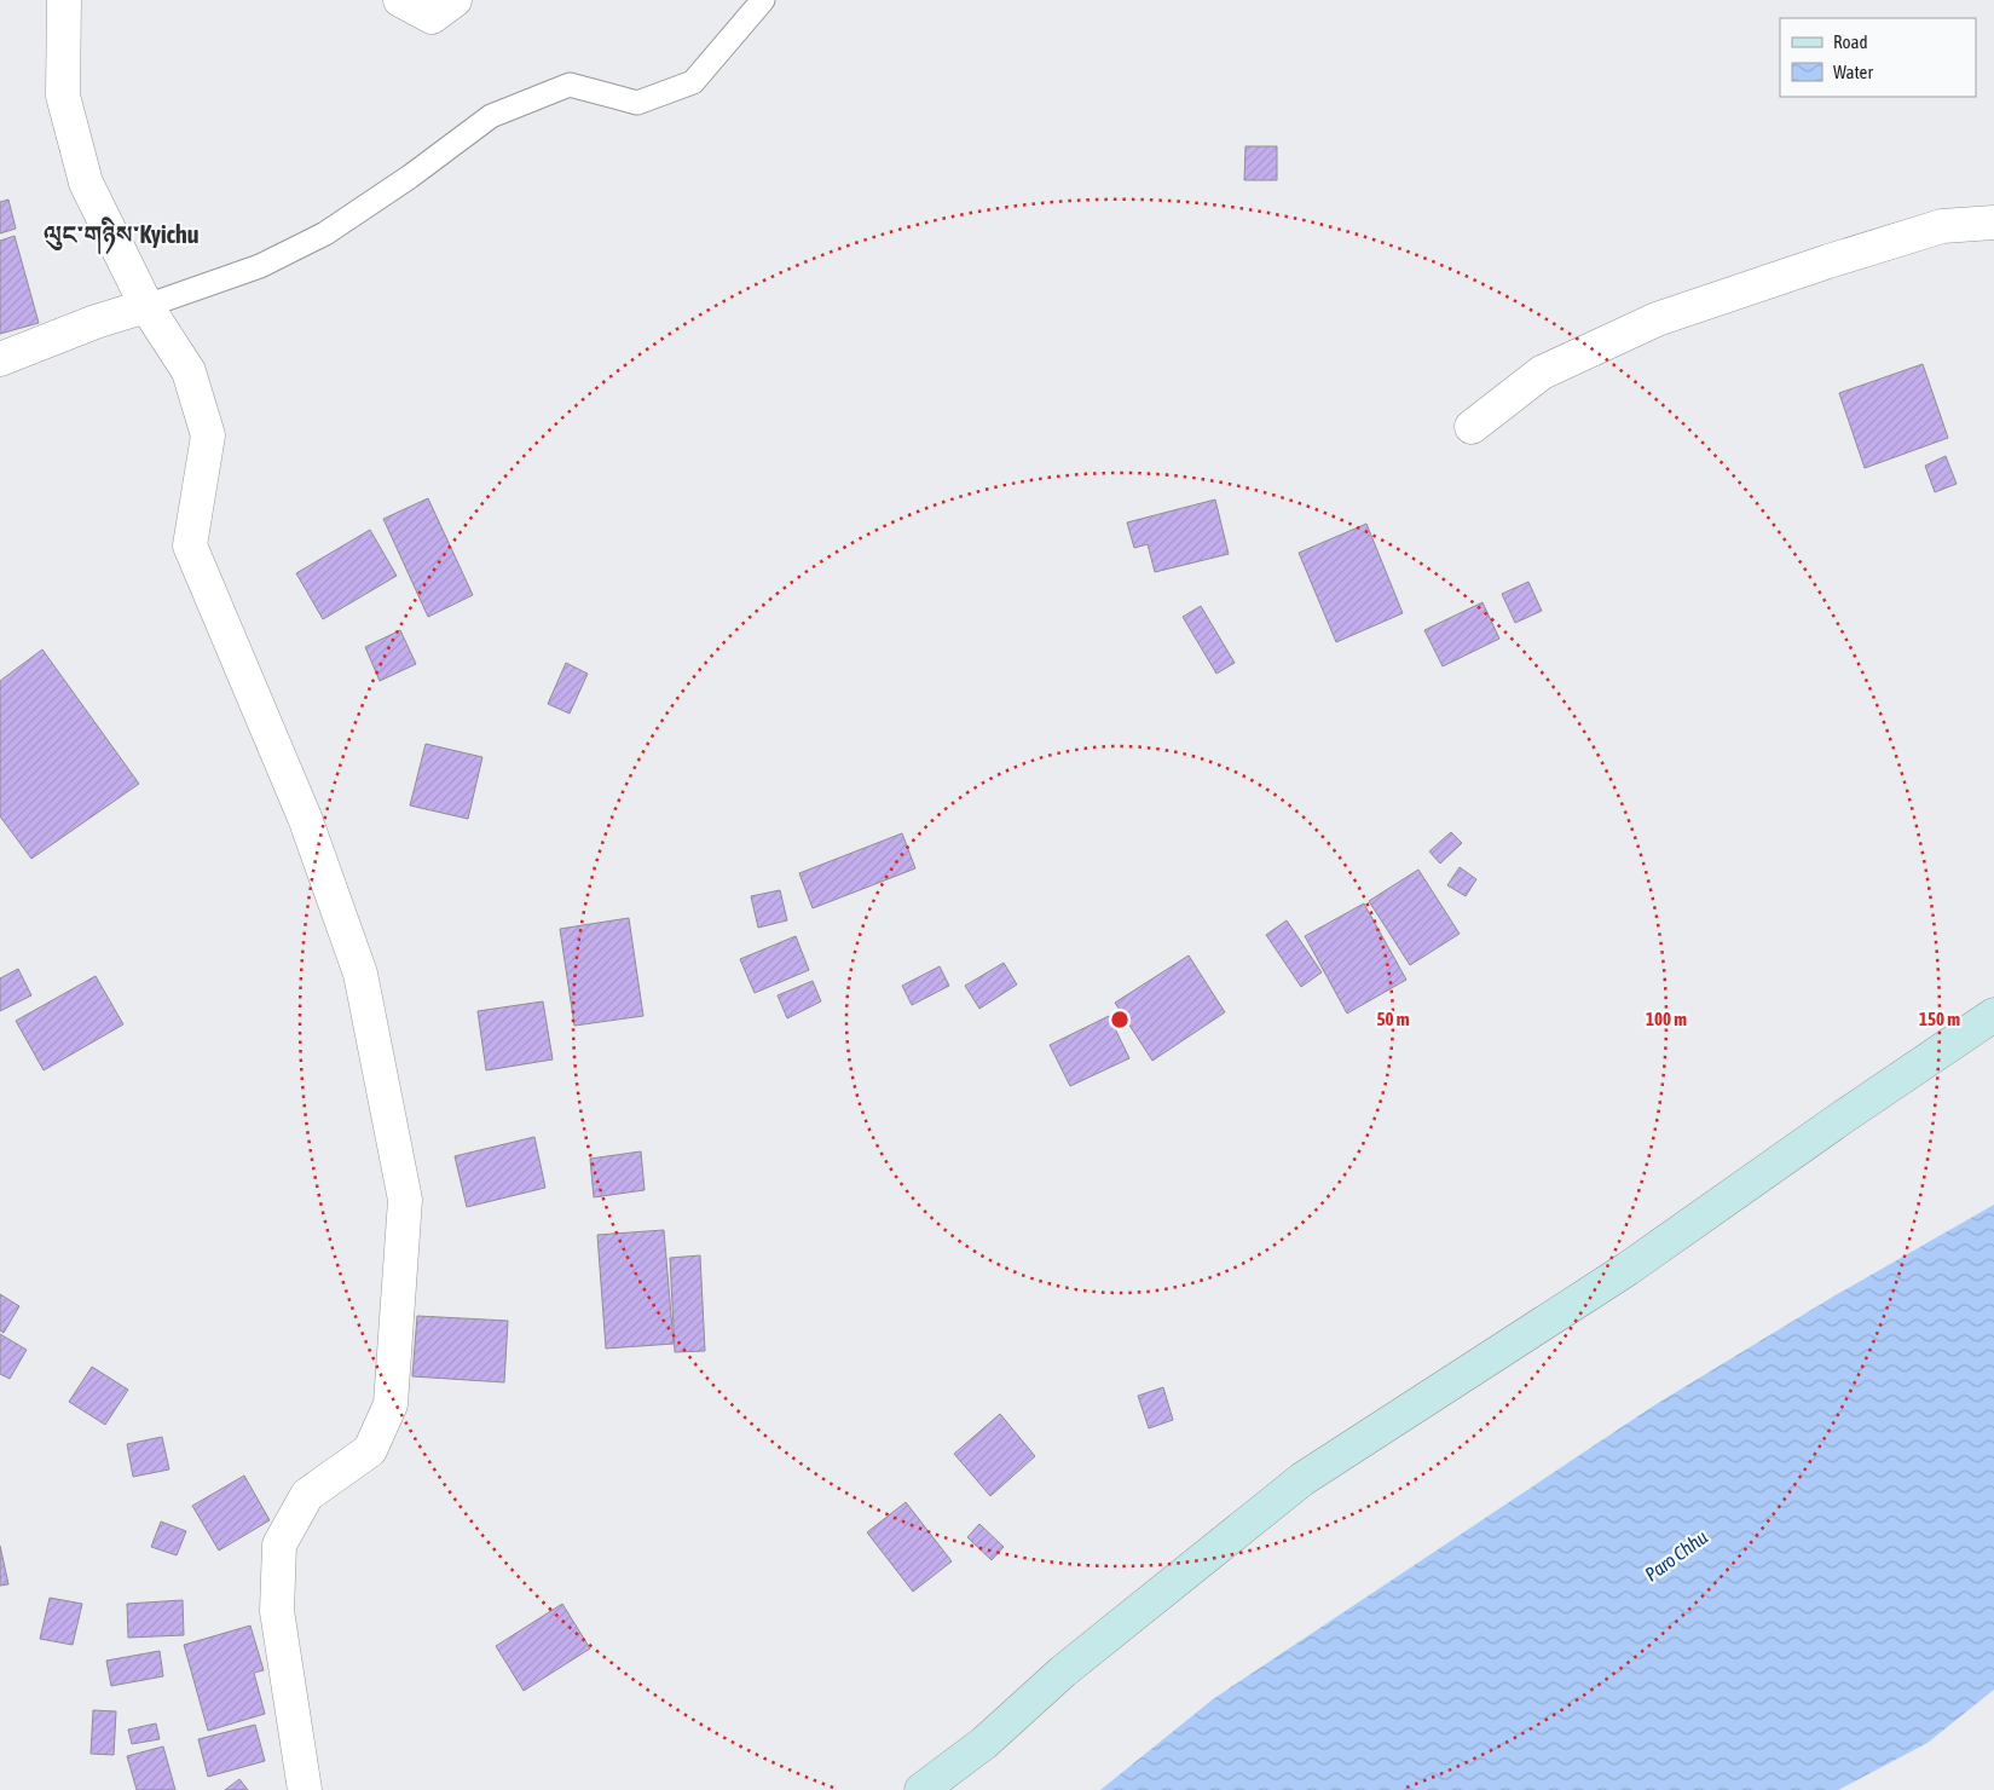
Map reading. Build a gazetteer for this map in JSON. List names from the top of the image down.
{
  "districts": ["ལུང་གཉིས་Kyichu"],
  "water": ["Paro Chhu"],
  "legend": ["Road", "Water"],
  "rings": ["50 m", "100 m", "150 m"]
}
